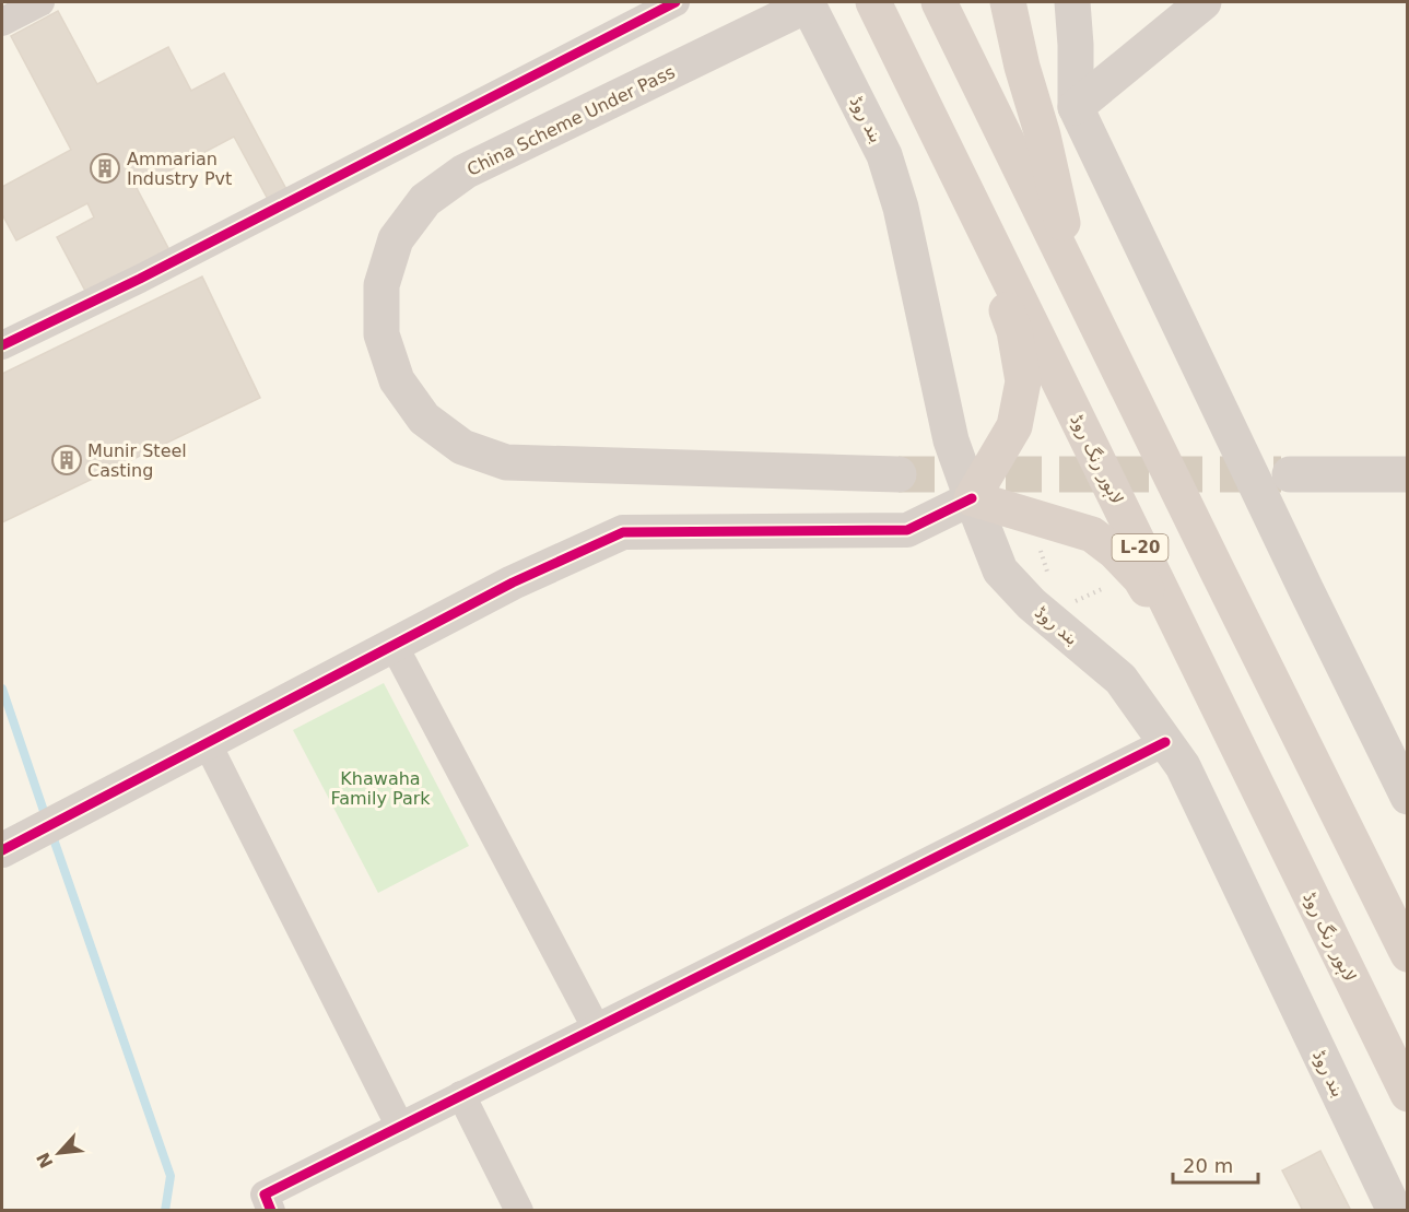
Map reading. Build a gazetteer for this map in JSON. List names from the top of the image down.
{
  "streets": {
    "highway": ["لاہور رنگ روڈ", "L-20"],
    "main road": ["بند روڈ", "China Scheme Under Pass"]
  },
  "crossings": [
    ["بند روڈ", "China Scheme Under Pass"]
  ],
  "parks": ["Khawaha Family Park"],
  "places": {
    "building": ["Ammarian Industry Pvt", "Munir Steel Casting"]
  },
  "scale_bar": "20 m",
  "north": "bottom left"
}
